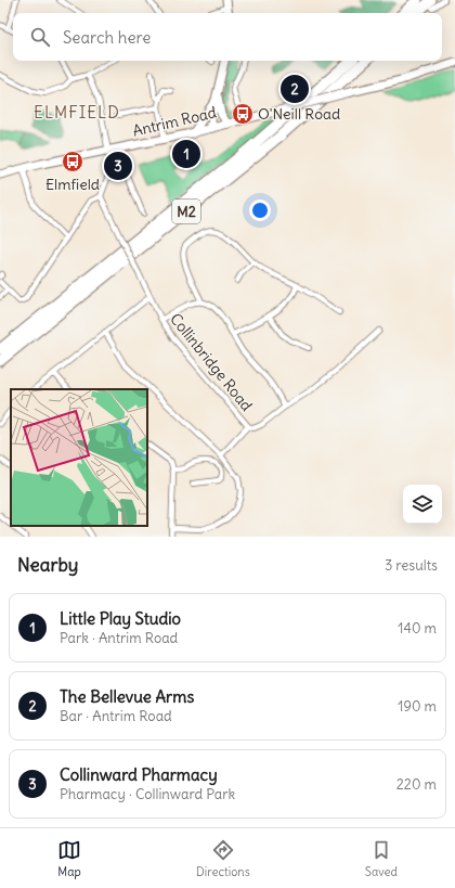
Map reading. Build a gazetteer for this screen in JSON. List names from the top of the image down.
{
  "streets": {
    "highway": ["M2"],
    "main road": ["Antrim Road"],
    "street": ["Collinbridge Road"]
  },
  "districts": ["ELMFIELD"],
  "places": {
    "bus stop": ["O'Neill Road", "Elmfield"]
  },
  "page": {
    "search": "Search here",
    "pins": ["2", "1", "3"],
    "heading": ["Nearby", "3 results"],
    "list": [
      {
        "mark": "1",
        "name": "Little Play Studio",
        "note": "Park · Antrim Road",
        "value": "140 m"
      },
      {
        "mark": "2",
        "name": "The Bellevue Arms",
        "note": "Bar · Antrim Road",
        "value": "190 m"
      },
      {
        "mark": "3",
        "name": "Collinward Pharmacy",
        "note": "Pharmacy · Collinward Park",
        "value": "220 m"
      }
    ],
    "nav": ["Map", "Directions", "Saved"]
  }
}
